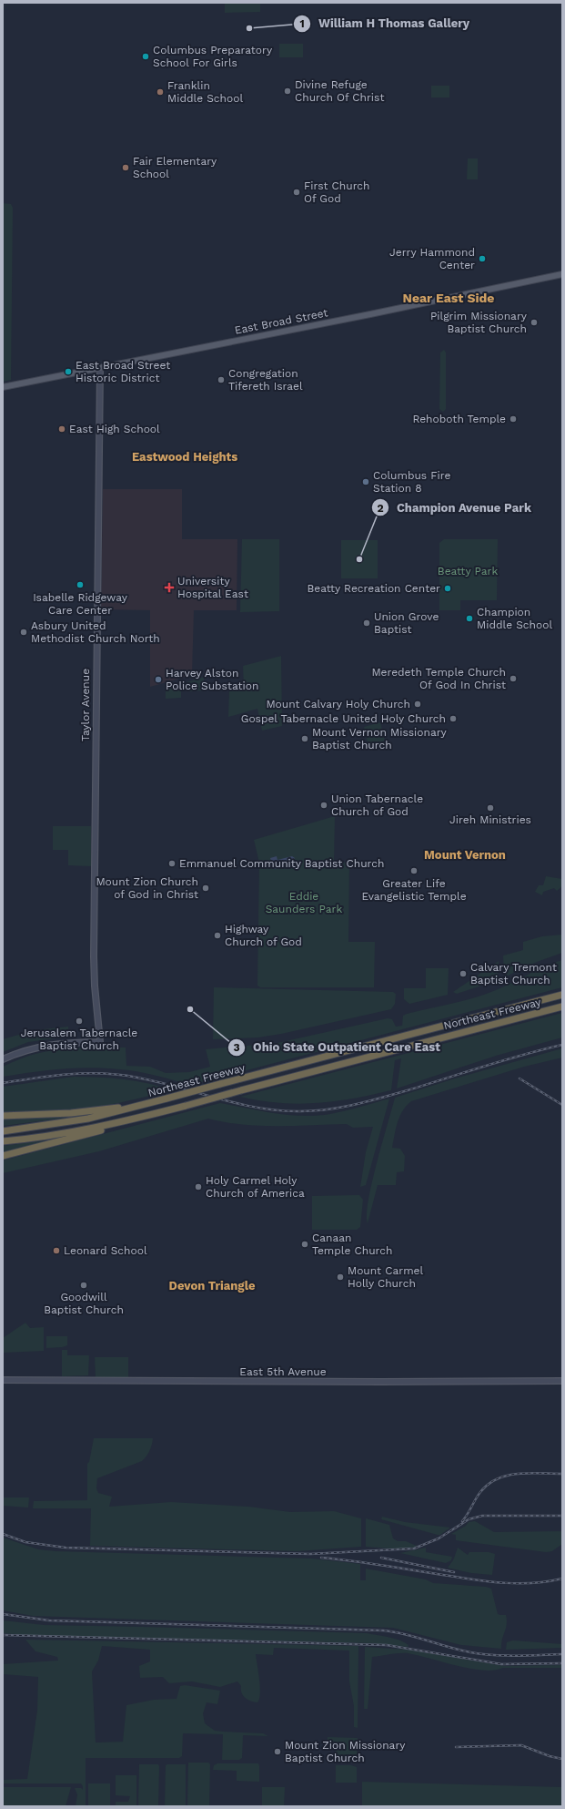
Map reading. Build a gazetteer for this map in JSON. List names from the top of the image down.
{
  "streets": {
    "highway": ["Northeast Freeway"],
    "main road": ["East Broad Street", "Taylor Avenue", "East 5th Avenue"]
  },
  "crossings": [
    ["East Broad Street", "Taylor Avenue"]
  ],
  "districts": [
    "Near East Side",
    "Eastwood Heights",
    "Mount Vernon",
    "Devon Triangle"
  ],
  "parks": ["Beatty Park", "Eddie Saunders Park"],
  "places": {
    "other": [
      "William H Thomas Gallery",
      "Columbus Preparatory School For Girls",
      "Divine Refuge Church Of Christ",
      "Franklin Middle School",
      "Fair Elementary School",
      "First Church Of God",
      "Jerry Hammond Center",
      "Pilgrim Missionary Baptist Church",
      "East Broad Street Historic District",
      "Congregation Tifereth Israel",
      "Rehoboth Temple",
      "East High School",
      "Columbus Fire Station 8",
      "Champion Avenue Park",
      "Isabelle Ridgeway Care Center",
      "Beatty Recreation Center",
      "Champion Middle School",
      "Union Grove Baptist",
      "Asbury United Methodist Church North",
      "Meredeth Temple Church Of God In Christ",
      "Harvey Alston Police Substation",
      "Mount Calvary Holy Church",
      "Gospel Tabernacle United Holy Church",
      "Mount Vernon Missionary Baptist Church",
      "Union Tabernacle Church of God",
      "Jireh Ministries",
      "Emmanuel Community Baptist Church",
      "Greater Life Evangelistic Temple",
      "Mount Zion Church of God in Christ",
      "Highway Church of God",
      "Calvary Tremont Baptist Church",
      "Ohio State Outpatient Care East",
      "Jerusalem Tabernacle Baptist Church",
      "Holy Carmel Holy Church of America",
      "Canaan Temple Church",
      "Leonard School",
      "Mount Carmel Holly Church",
      "Goodwill Baptist Church",
      "Mount Zion Missionary Baptist Church"
    ],
    "health": ["University Hospital East"]
  }
}
